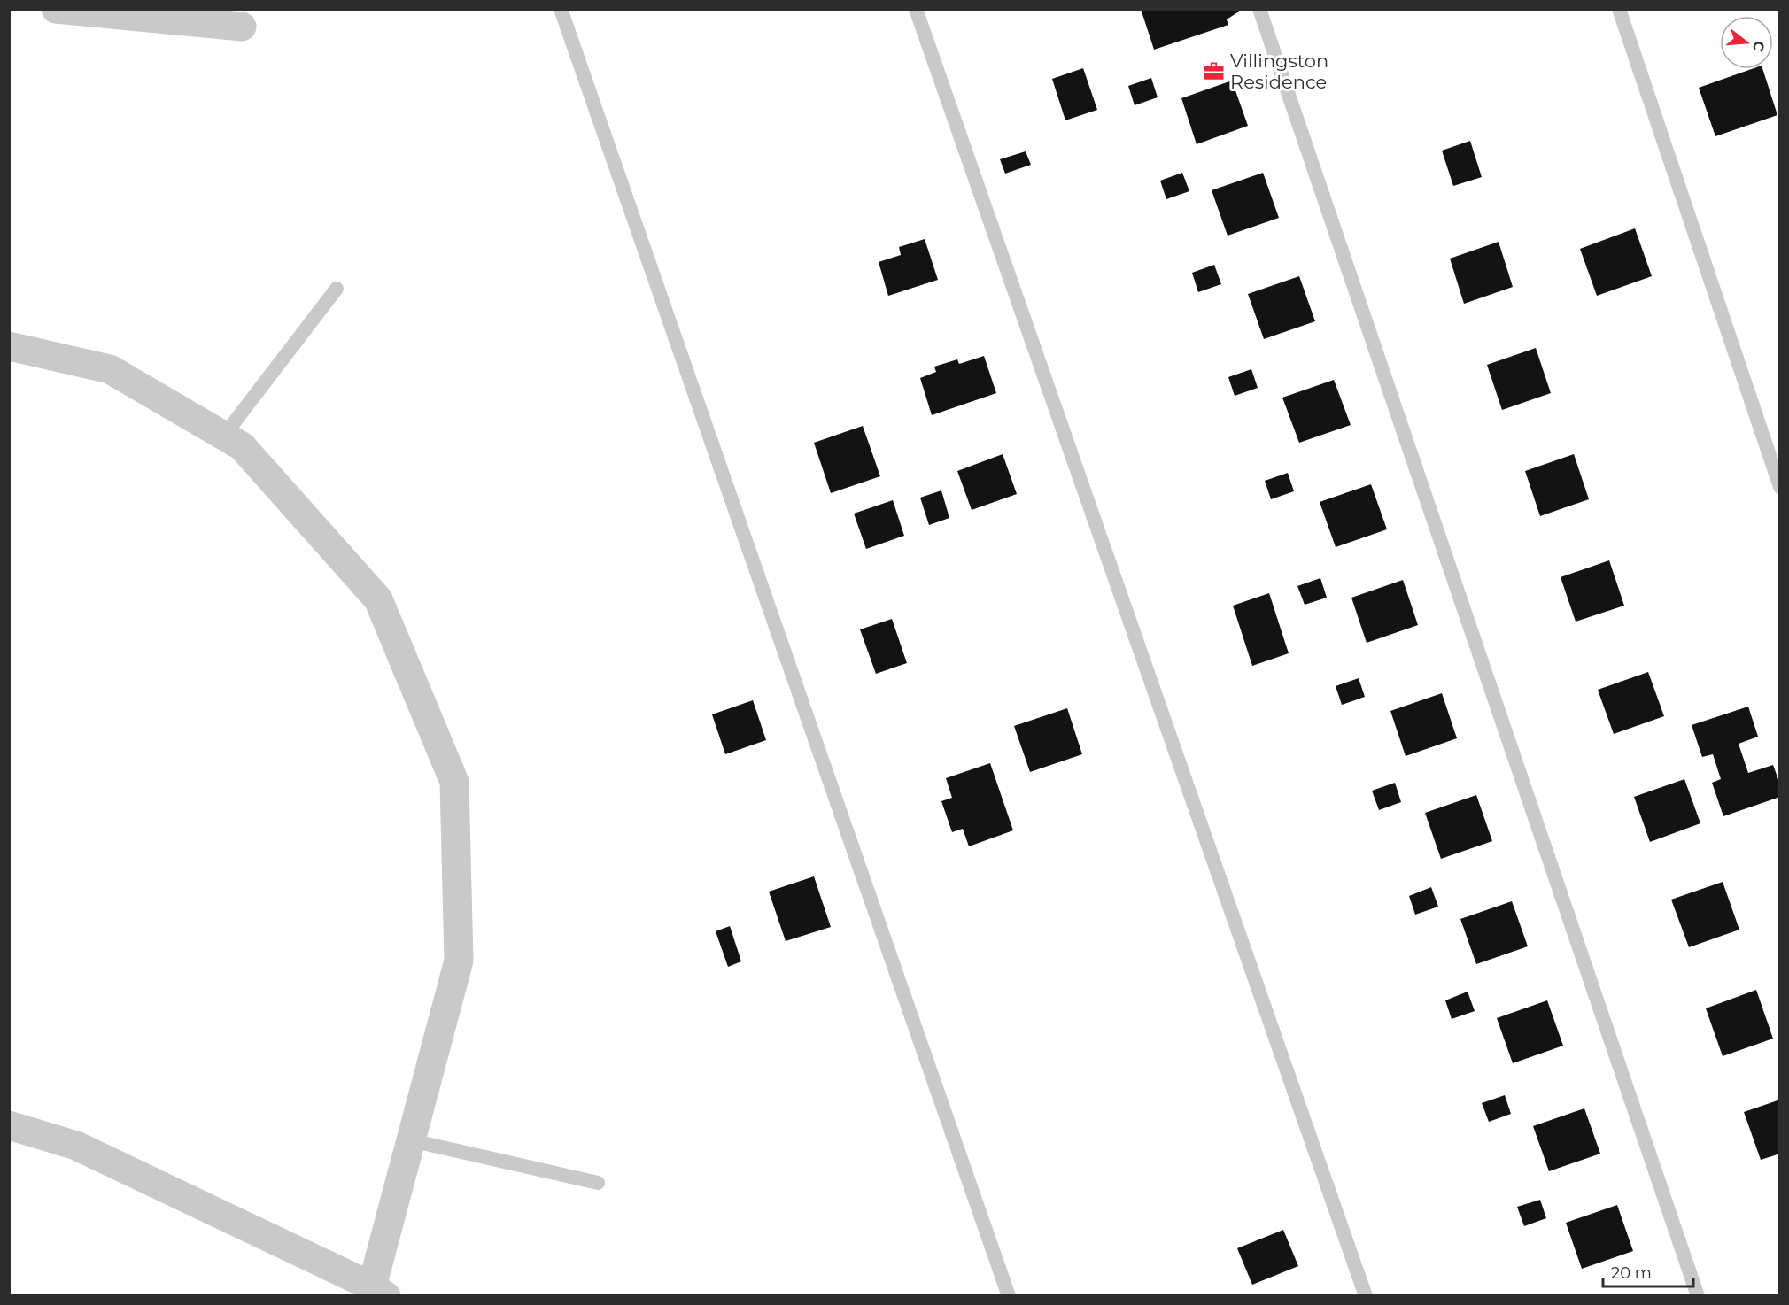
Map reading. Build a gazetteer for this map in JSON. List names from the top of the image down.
{
  "places": {
    "office": ["Villingston Residence"]
  },
  "scale_bar": "20 m",
  "north": "right"
}
